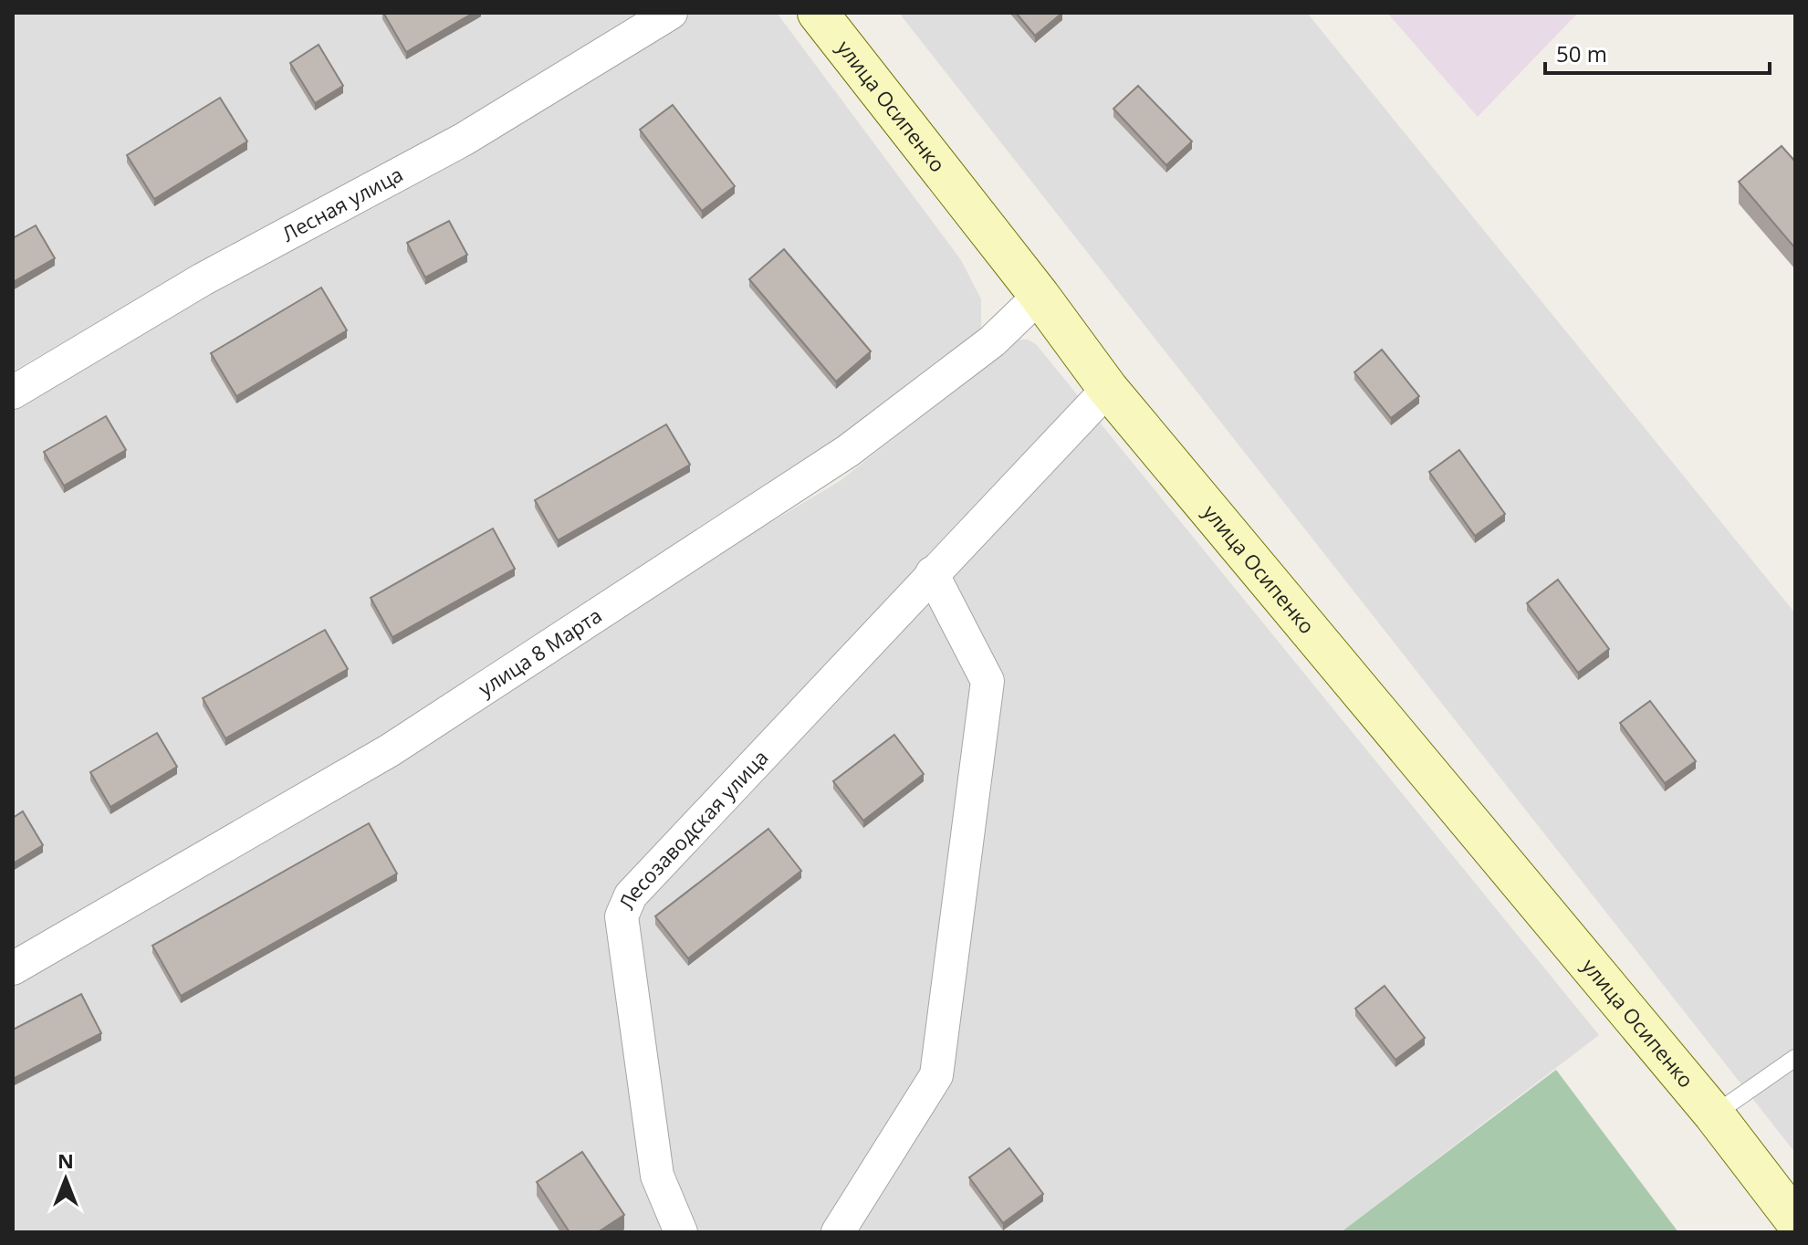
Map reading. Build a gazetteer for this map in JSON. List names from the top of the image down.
{
  "streets": {
    "street": [
      "улица Осипенко",
      "Лесная улица",
      "улица 8 Марта",
      "Лесозаводская улица"
    ]
  },
  "crossings": [
    ["улица Осипенко", "улица 8 Марта"],
    ["улица Осипенко", "Лесозаводская улица"]
  ],
  "scale_bar": "50 m",
  "north": "top"
}
